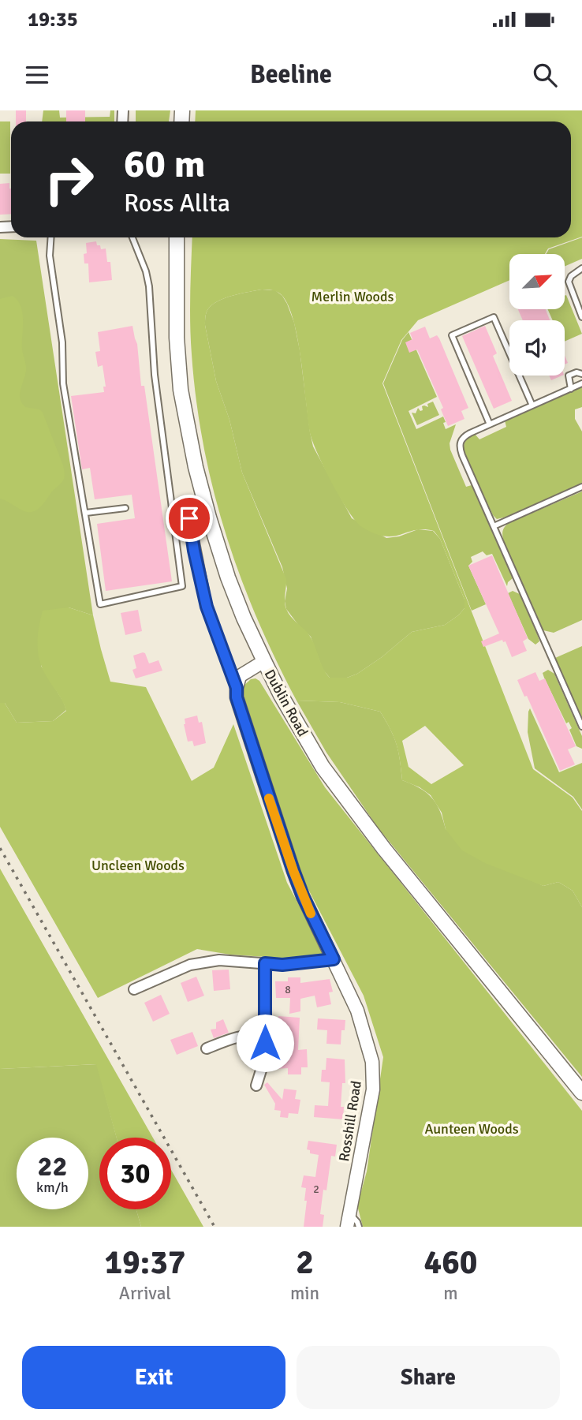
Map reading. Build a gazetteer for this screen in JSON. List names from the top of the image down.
{
  "streets": {
    "main road": ["Dublin Road"],
    "street": ["Rosshill Road"]
  },
  "parks": ["Merlin Woods", "Uncleen Woods", "Aunteen Woods"],
  "house_numbers": ["8", "2"],
  "north": "top right",
  "page": {
    "status": "19:35",
    "header": "Beeline",
    "turn": ["60 m", "Ross Allta"],
    "speed": "22 km/h",
    "limit": "30",
    "eta": [
      "19:37",
      "Arrival",
      "2",
      "min",
      "460",
      "m"
    ],
    "buttons": ["Exit", "Share"]
  }
}
